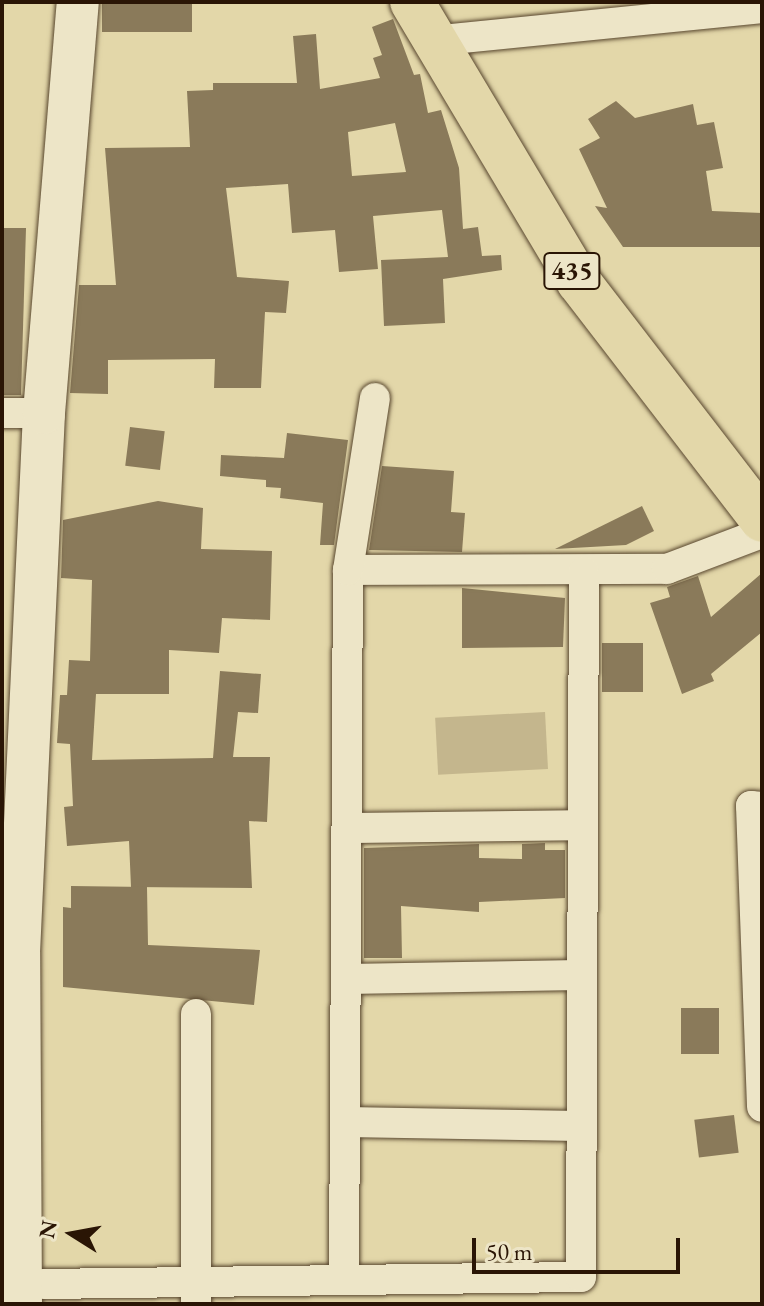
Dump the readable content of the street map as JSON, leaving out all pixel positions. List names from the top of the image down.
{
  "streets": {
    "main road": ["435"]
  },
  "scale_bar": "50 m",
  "north": "left"
}
